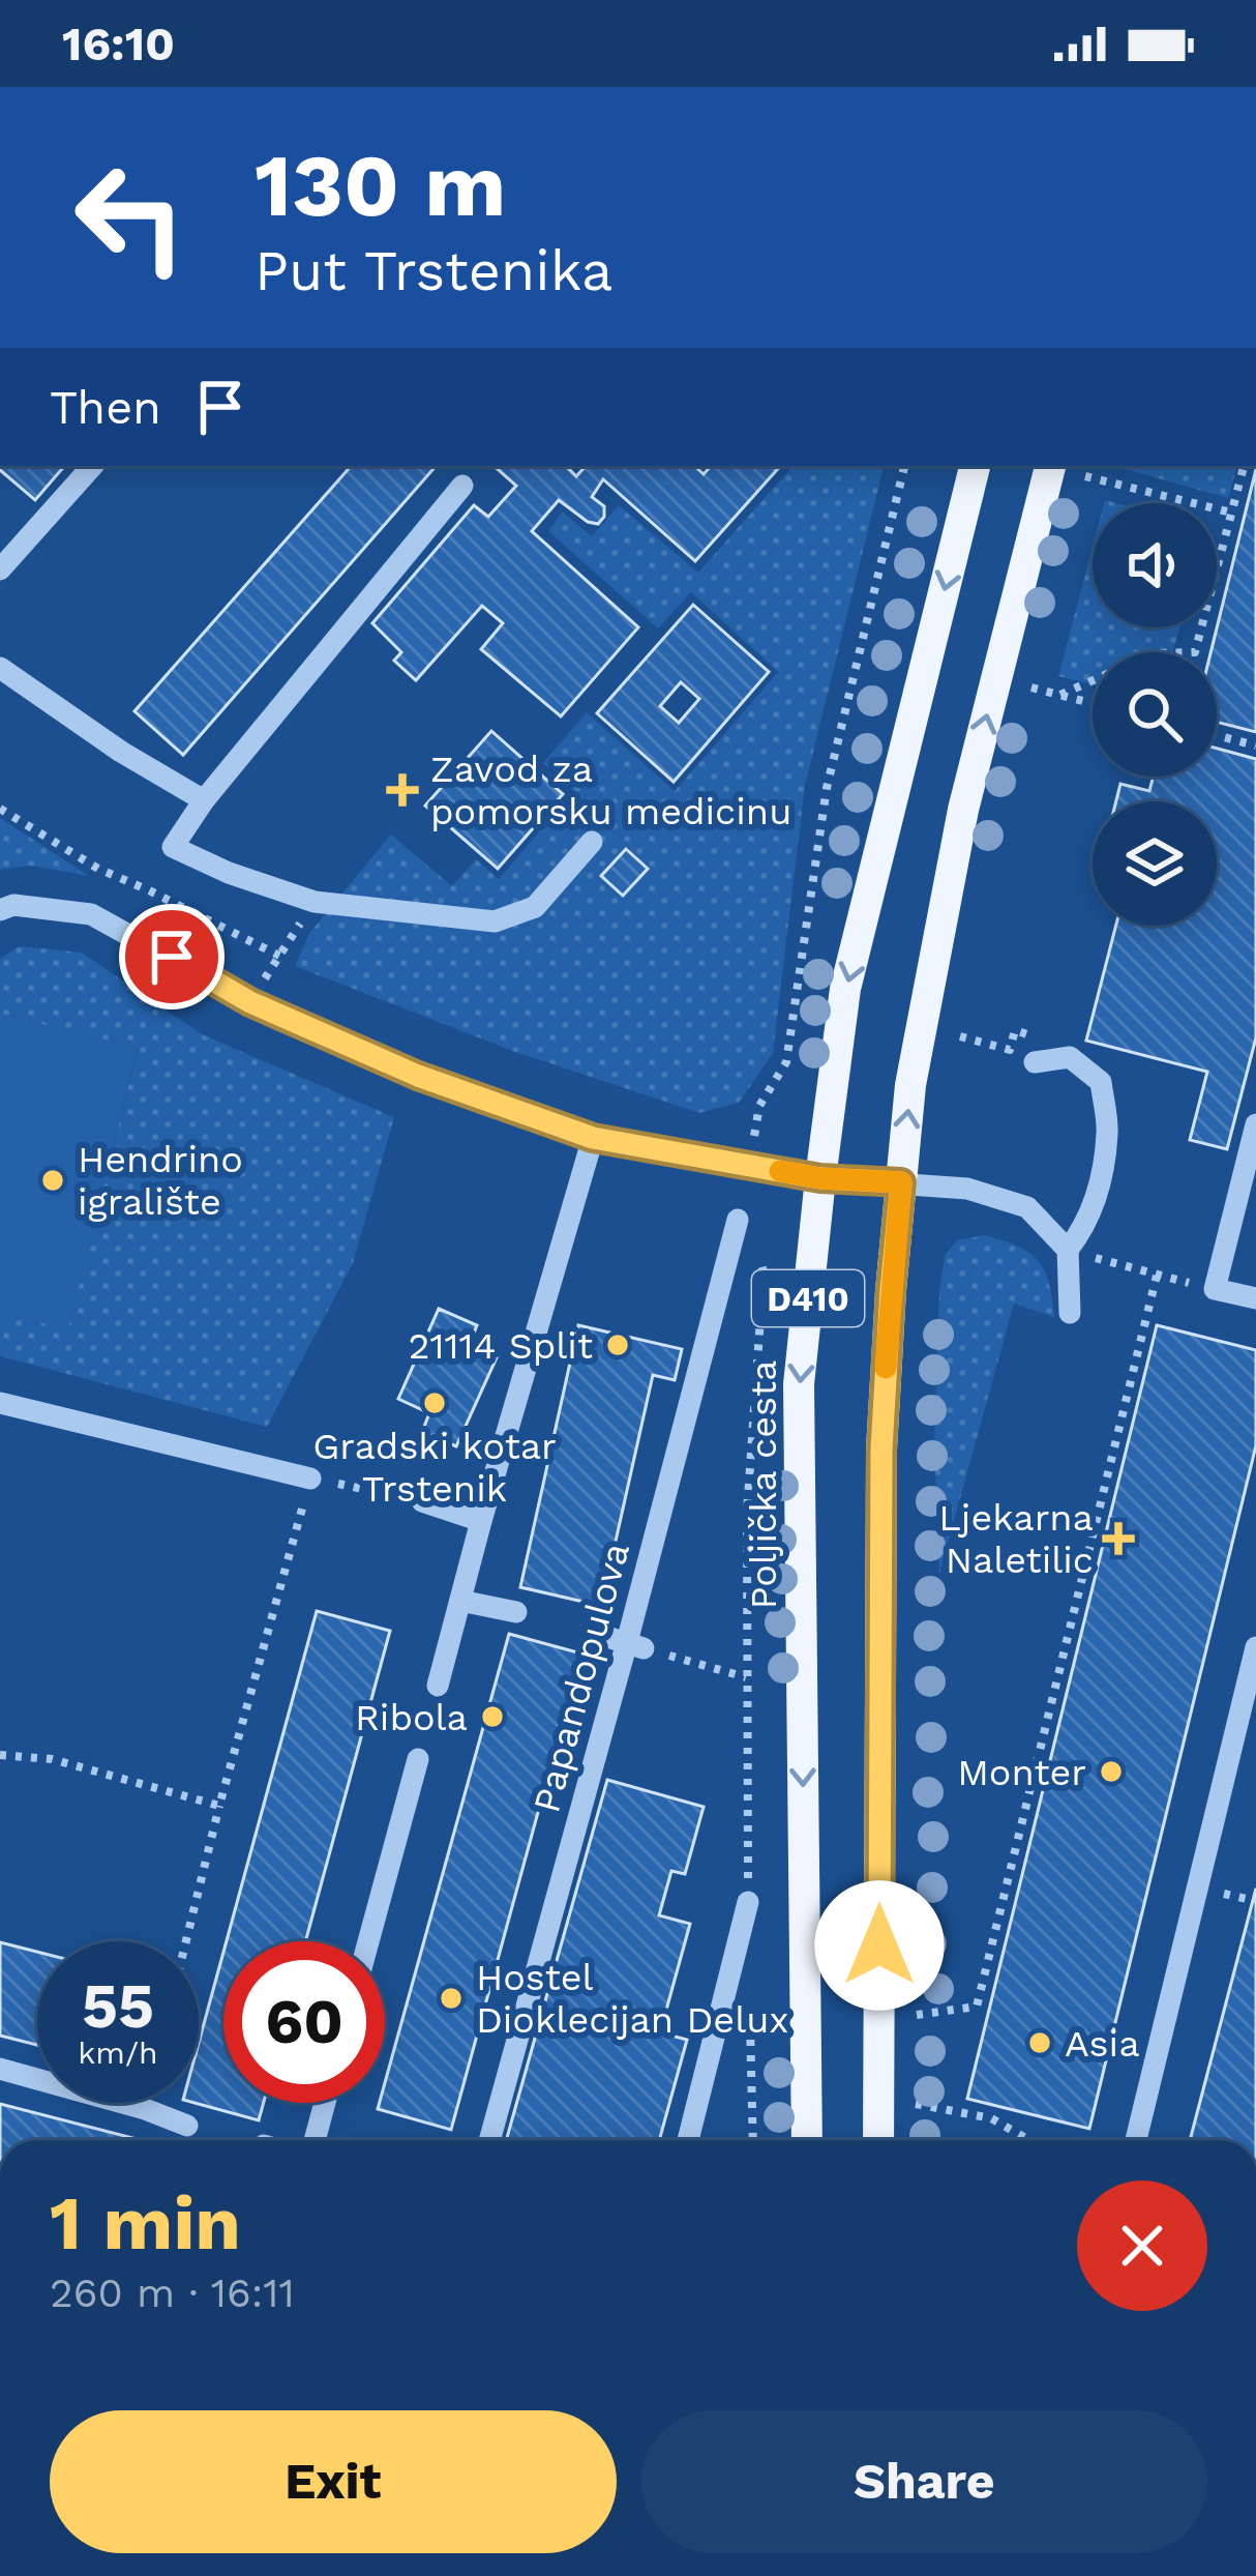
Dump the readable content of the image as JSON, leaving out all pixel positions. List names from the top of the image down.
{
  "streets": {
    "main road": ["D410", "Poljička cesta"],
    "street": ["Papandopulova"]
  },
  "places": {
    "health": ["Zavod za pomorsku medicinu", "Ljekarna Naletilic"],
    "other": [
      "Hendrino igralište",
      "21114 Split",
      "Gradski kotar Trstenik",
      "Ribola",
      "Monter",
      "Hostel Dioklecijan Delux",
      "Asia"
    ]
  },
  "page": {
    "status": "16:10",
    "turn": ["130 m", "Put Trstenika"],
    "then": "Then",
    "speed": "55 km/h",
    "limit": "60",
    "heading": ["1 min", "260 m · 16:11"],
    "buttons": ["Exit", "Share"]
  }
}
